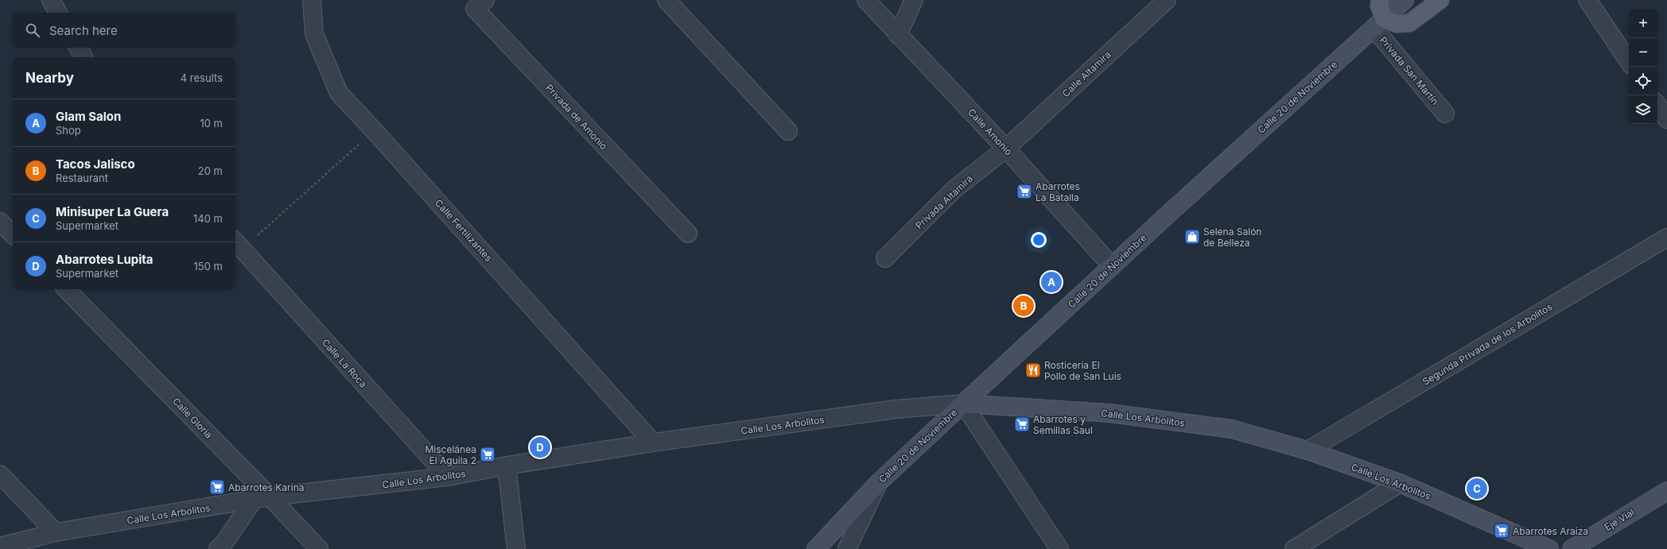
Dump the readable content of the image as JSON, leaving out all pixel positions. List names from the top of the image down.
{
  "streets": {
    "main road": ["Calle 20 de Noviembre", "Calle Los Arbolitos", "Eje Vial"],
    "street": [
      "Privada San Martín",
      "Calle Altamira",
      "Privada de Amonio",
      "Calle Amonio",
      "Privada Altamira",
      "Calle Fertilizantes",
      "Segunda Privada de los Arbolitos",
      "Calle La Roca",
      "Calle Gloria"
    ]
  },
  "crossings": [
    ["Privada San Martín", "Calle 20 de Noviembre"],
    ["Calle Altamira", "Calle Amonio"],
    ["Calle Altamira", "Privada Altamira"],
    ["Calle 20 de Noviembre", "Calle Amonio"],
    ["Calle 20 de Noviembre", "Calle Los Arbolitos"],
    ["Calle Amonio", "Privada Altamira"],
    ["Calle Fertilizantes", "Calle Los Arbolitos"],
    ["Segunda Privada de los Arbolitos", "Calle Los Arbolitos"],
    ["Calle La Roca", "Calle Los Arbolitos"],
    ["Calle Gloria", "Calle Los Arbolitos"]
  ],
  "places": {
    "supermarket": [
      "Abarrotes La Batalla",
      "Abarrotes y Semillas Saul",
      "Miscelánea El Aguila 2",
      "Abarrotes Karina",
      "Abarrotes Araiza"
    ],
    "shop": ["Selena Salón de Belleza"],
    "restaurant": ["Rosticeria El Pollo de San Luis"]
  },
  "page": {
    "map_buttons": ["+", "−"],
    "search": "Search here",
    "heading": ["Nearby", "4 results"],
    "list": [
      {
        "mark": "A",
        "name": "Glam Salon",
        "note": "Shop",
        "value": "10 m"
      },
      {
        "mark": "B",
        "name": "Tacos Jalisco",
        "note": "Restaurant",
        "value": "20 m"
      },
      {
        "mark": "C",
        "name": "Minisuper La Guera",
        "note": "Supermarket",
        "value": "140 m"
      },
      {
        "mark": "D",
        "name": "Abarrotes Lupita",
        "note": "Supermarket",
        "value": "150 m"
      }
    ],
    "pins": [
      "A",
      "B",
      "D",
      "C"
    ]
  }
}
